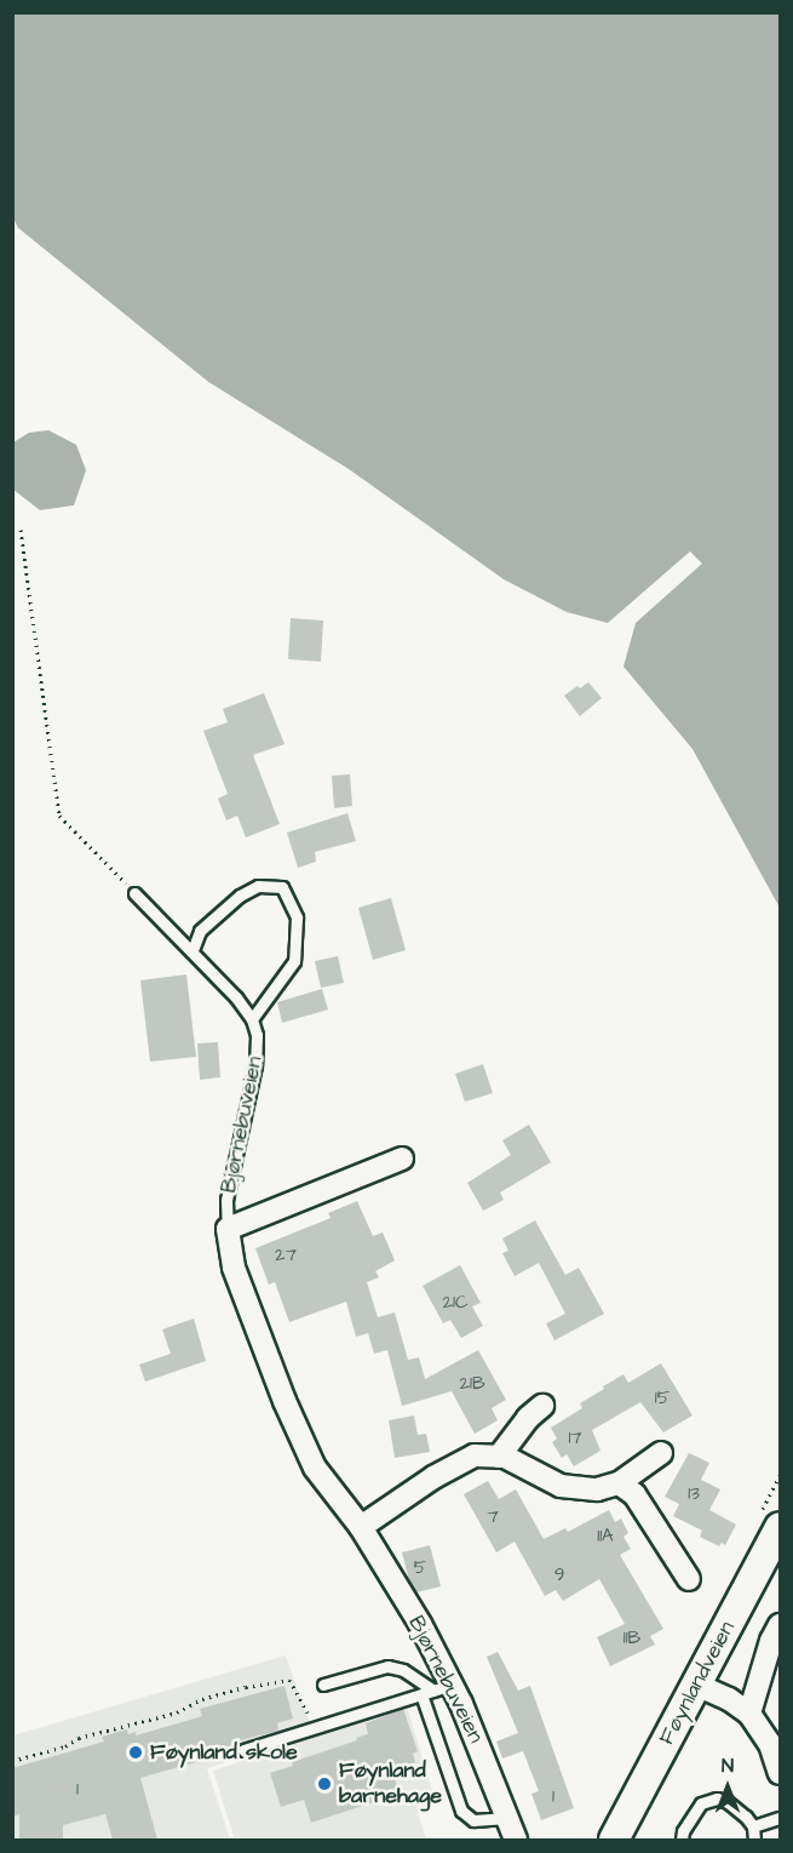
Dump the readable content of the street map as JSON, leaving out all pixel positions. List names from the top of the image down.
{
  "streets": {
    "main road": ["Føynlandveien"],
    "street": ["Bjørnebuveien"]
  },
  "places": ["Føynland skole", "Føynland barnehage"],
  "house_numbers": [
    "27",
    "21C",
    "21B",
    "15",
    "17",
    "13",
    "7",
    "11A",
    "5",
    "9",
    "11B",
    "1",
    "1"
  ],
  "north": "top"
}
